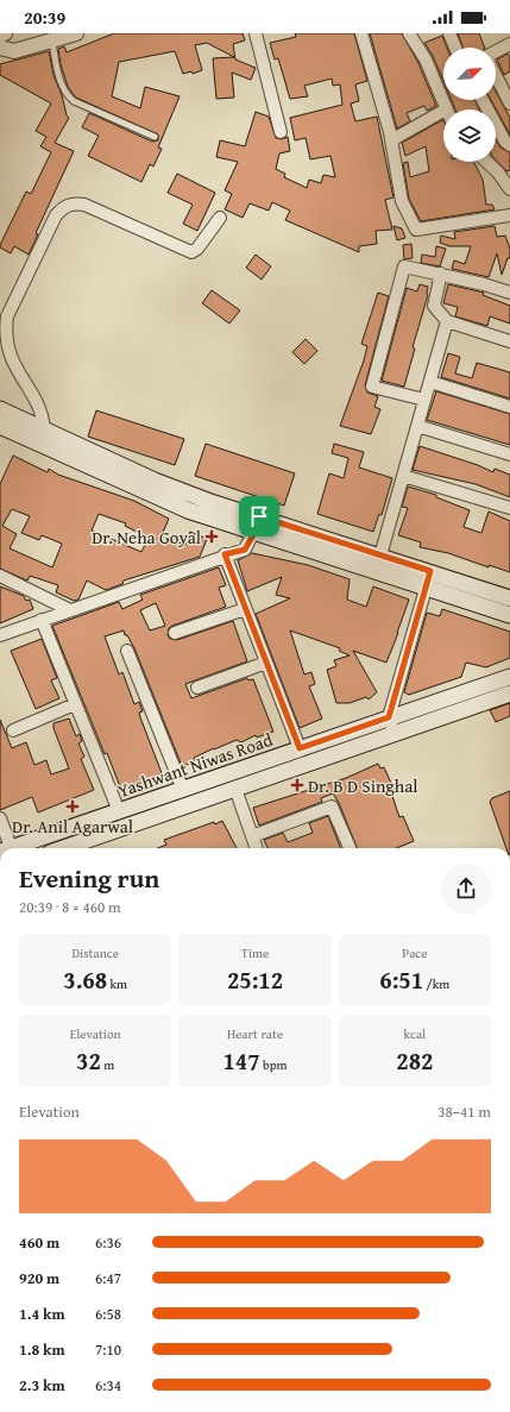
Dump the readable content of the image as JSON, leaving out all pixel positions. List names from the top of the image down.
{
  "streets": {
    "main road": ["Yashwant Niwas Road"]
  },
  "places": {
    "health": ["Dr. Neha Goyal", "Dr. B D Singhal", "Dr. Anil Agarwal"]
  },
  "north": "top right",
  "page": {
    "status": "20:39",
    "heading": ["Evening run", "20:39 · 8 × 460 m"],
    "stats": [
      ["Distance", "3.68 km"],
      ["Time", "25:12"],
      ["Pace", "6:51 /km"],
      ["Elevation", "32 m"],
      ["Heart rate", "147 bpm"],
      ["kcal", "282"]
    ],
    "chart": ["Elevation", "38–41 m"],
    "list": [
      {
        "name": "460 m",
        "note": "6:36"
      },
      {
        "name": "920 m",
        "note": "6:47"
      },
      {
        "name": "1.4 km",
        "note": "6:58"
      },
      {
        "name": "1.8 km",
        "note": "7:10"
      },
      {
        "name": "2.3 km",
        "note": "6:34"
      }
    ]
  }
}
